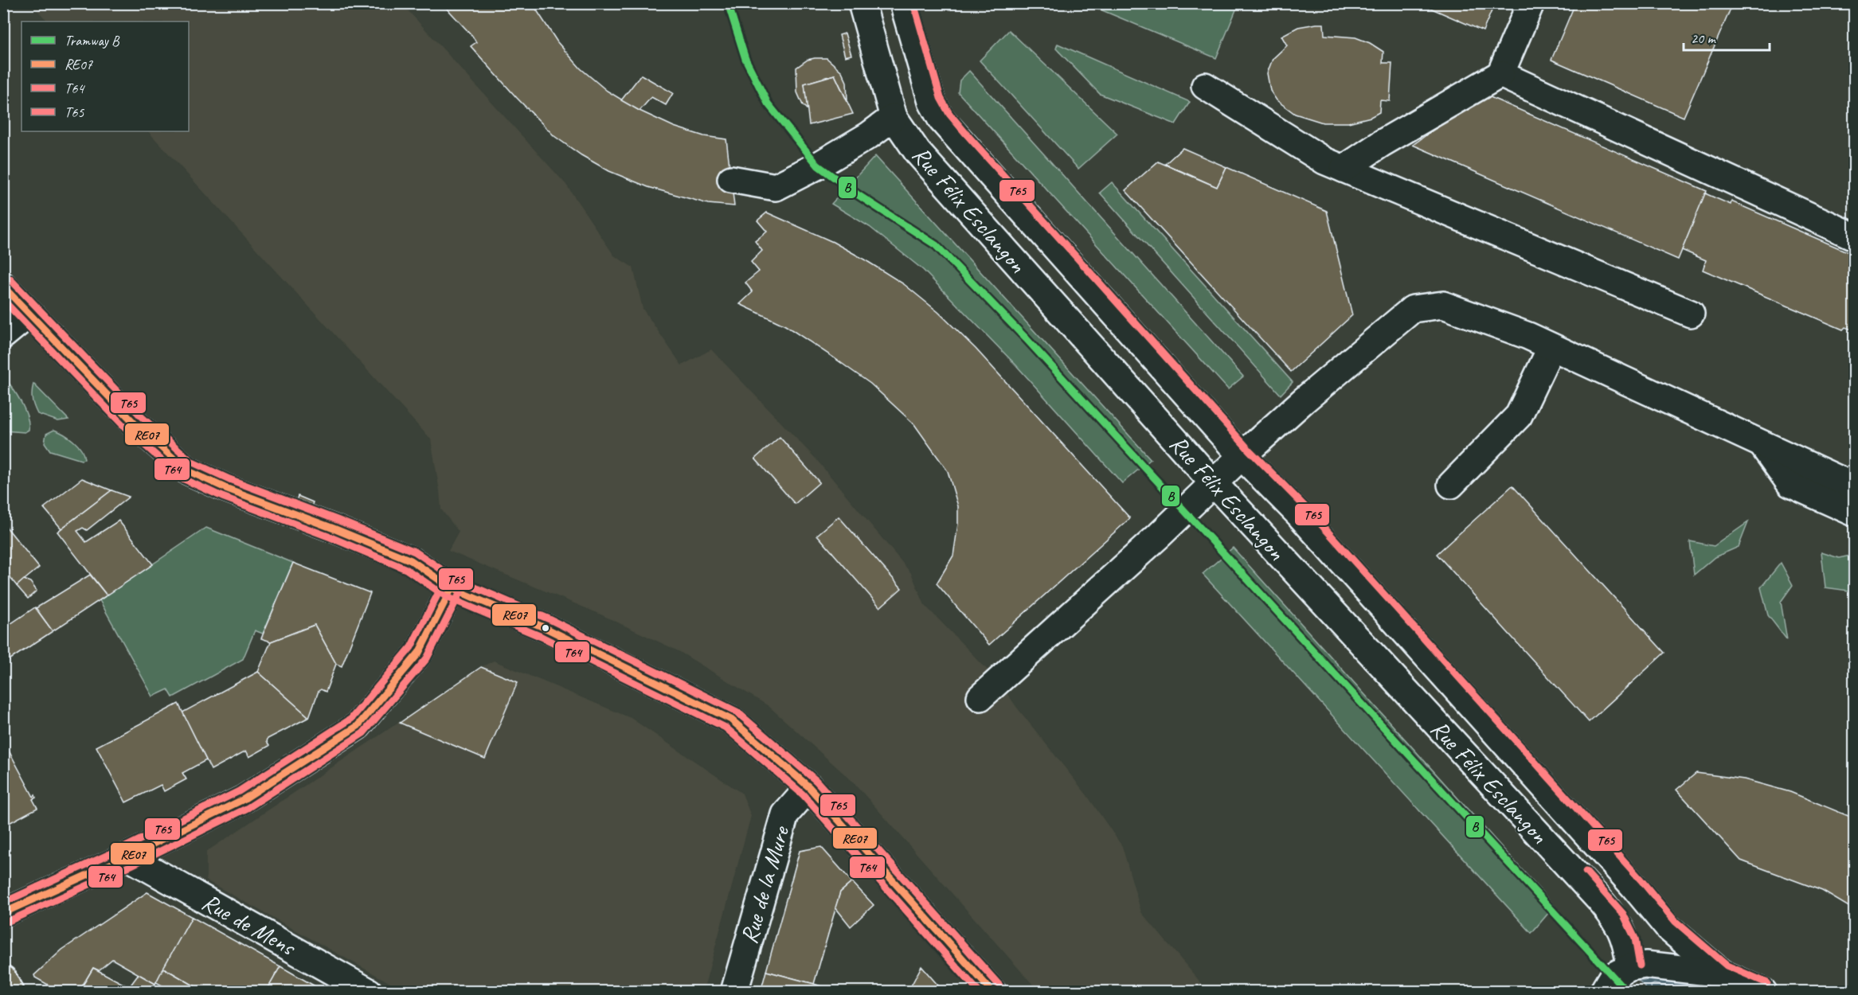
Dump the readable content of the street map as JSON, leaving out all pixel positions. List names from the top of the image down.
{
  "streets": {
    "street": ["Rue Félix Esclangon", "Rue de la Mure", "Rue de Mens"]
  },
  "lines": [
    "tram line B",
    "transit line T65",
    "transit line RE07",
    "transit line T64"
  ],
  "legend": [
    "Tramway B",
    "RE07",
    "T64",
    "T65"
  ],
  "scale_bar": "20 m"
}
